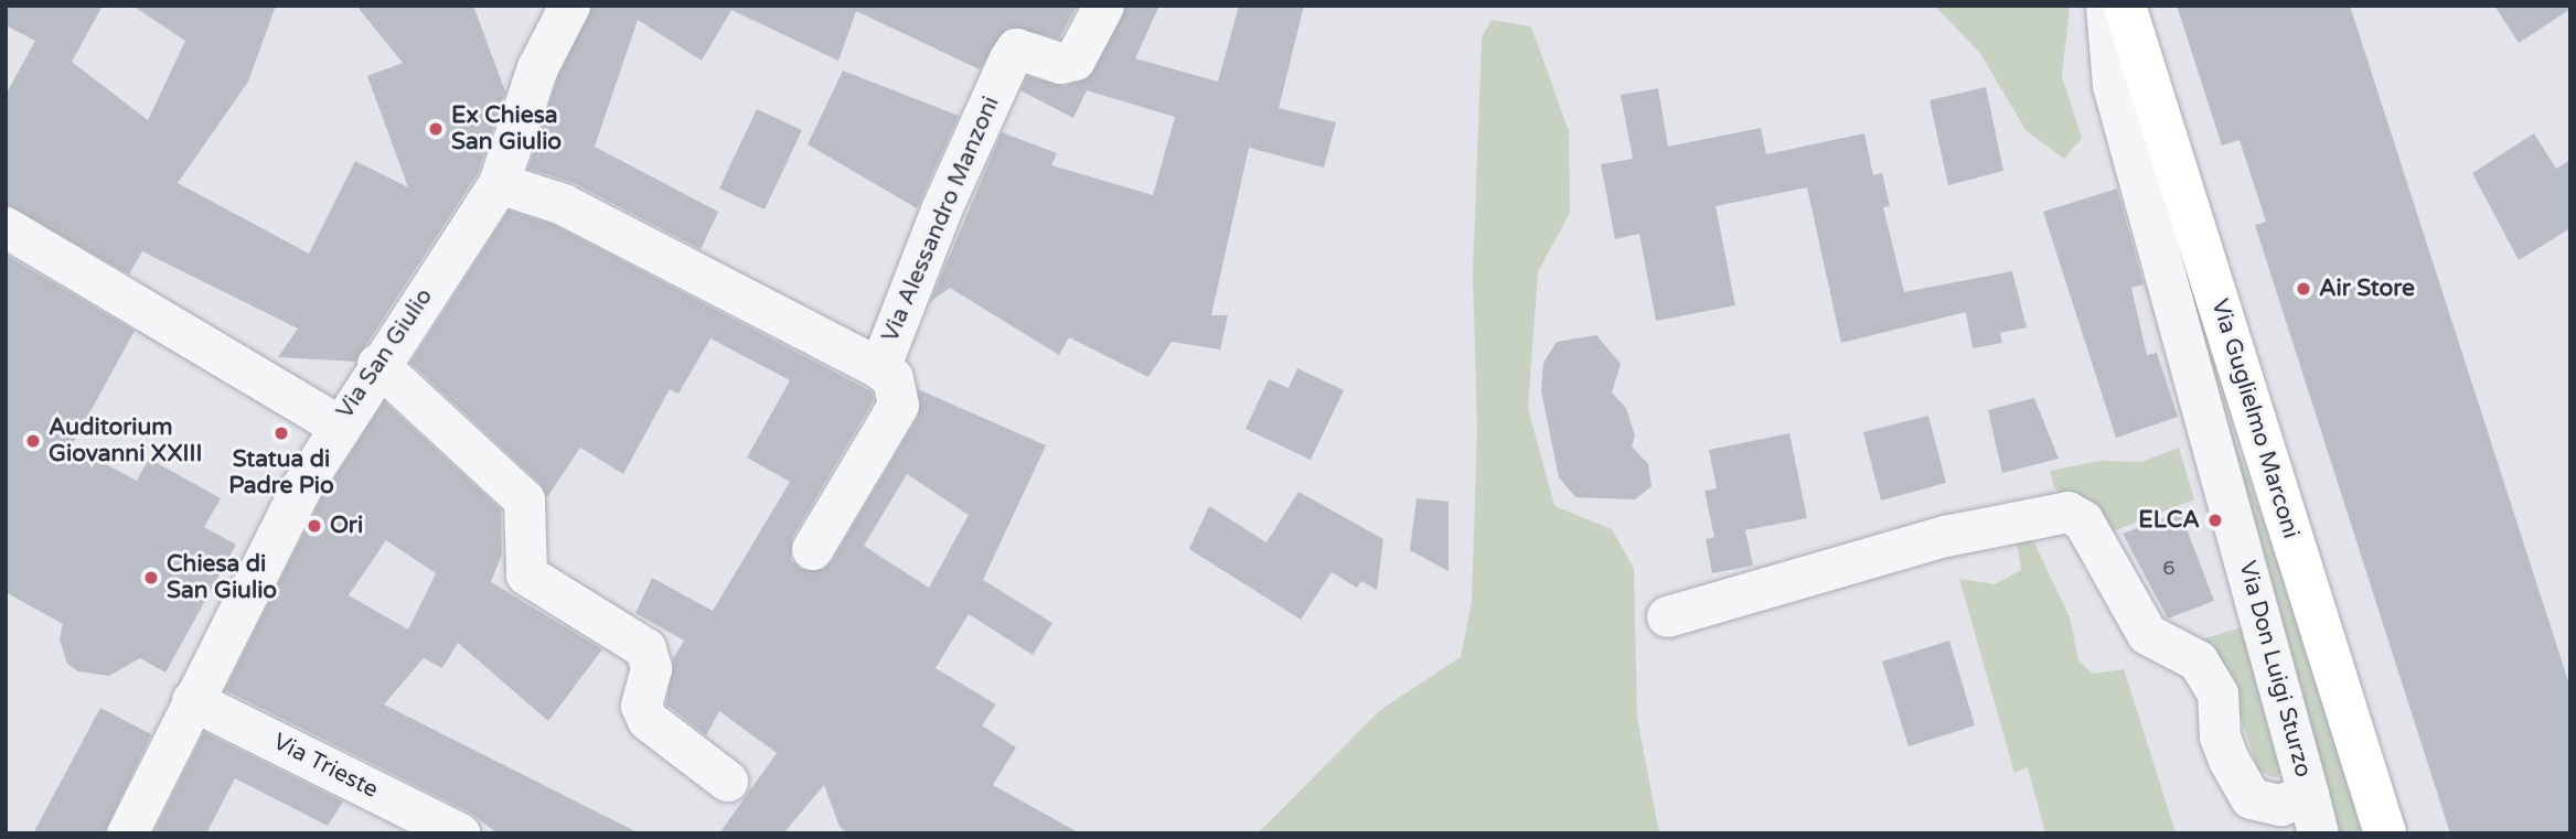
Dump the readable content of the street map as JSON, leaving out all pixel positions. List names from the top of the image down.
{
  "streets": {
    "street": [
      "Via Alessandro Manzoni",
      "Via San Giulio",
      "Via Guglielmo Marconi",
      "Via Don Luigi Sturzo",
      "Via Trieste"
    ]
  },
  "crossings": [
    ["Via Alessandro Manzoni", "Via San Giulio"],
    ["Via San Giulio", "Via Trieste"]
  ],
  "places": [
    "Ex Chiesa San Giulio",
    "Air Store",
    "Statua di Padre Pio",
    "Auditorium Giovanni XXIII",
    "ELCA",
    "Ori",
    "Chiesa di San Giulio"
  ],
  "house_numbers": ["6"]
}
